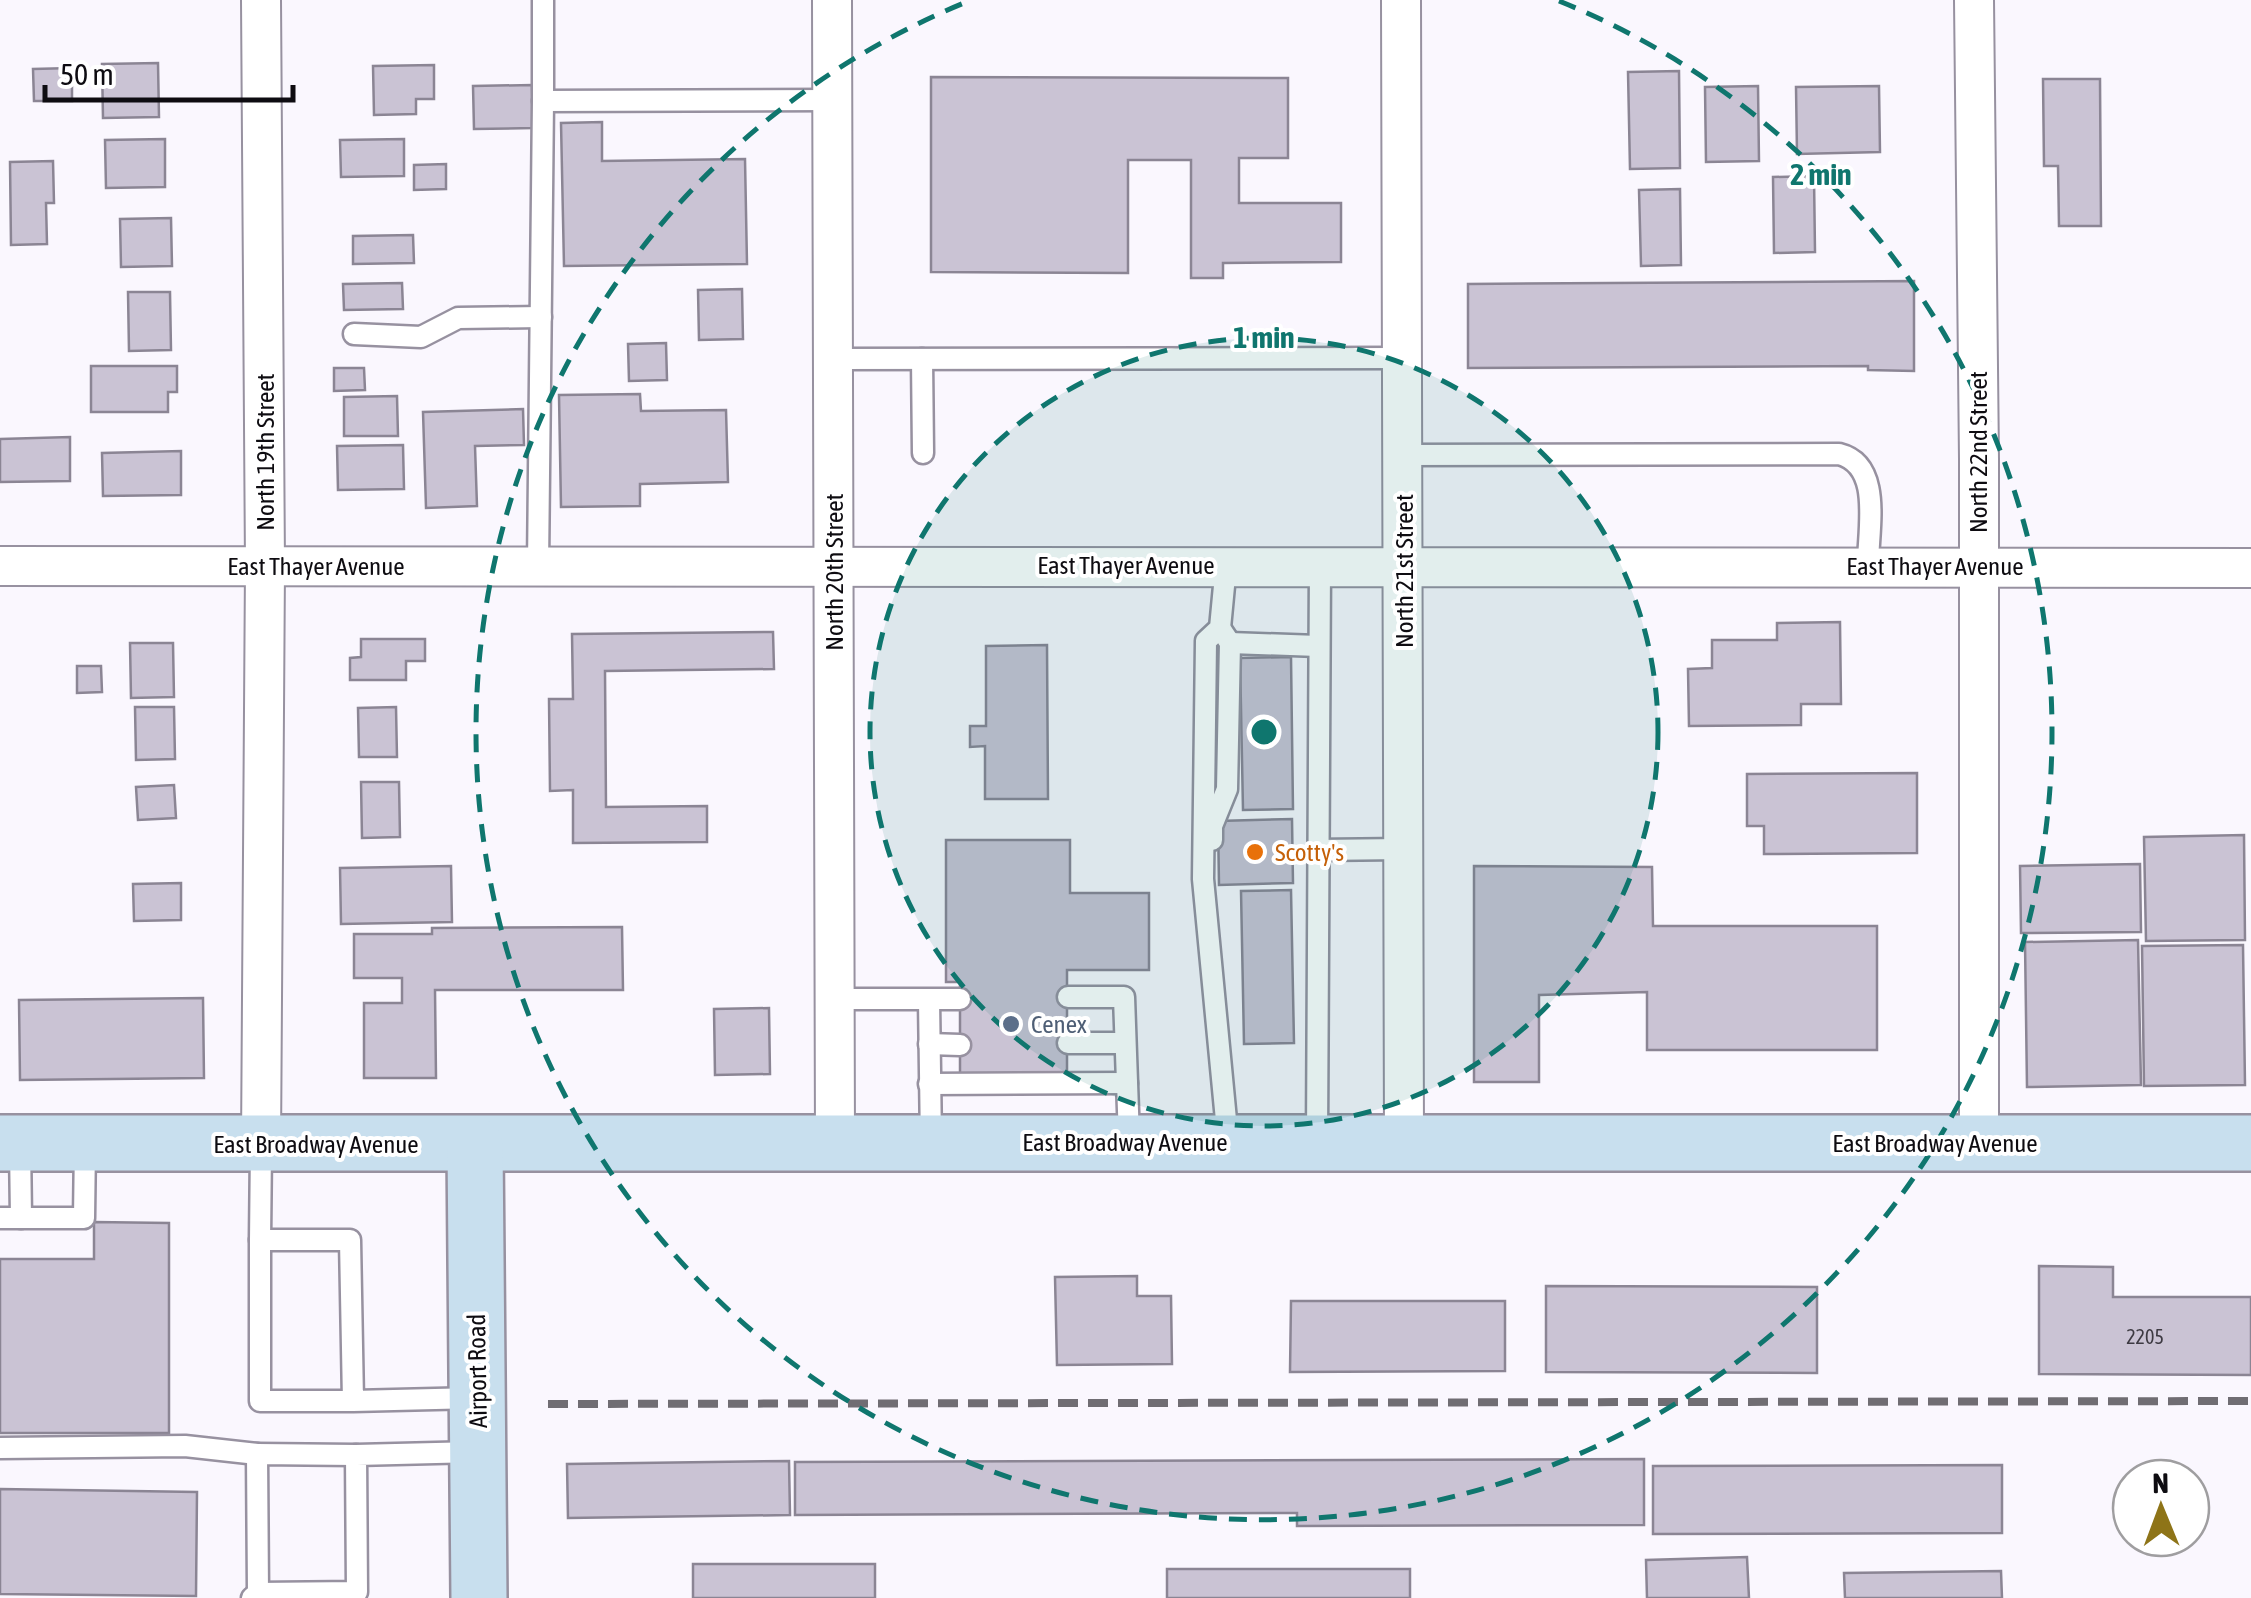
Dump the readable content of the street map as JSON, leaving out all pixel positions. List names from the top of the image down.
{
  "streets": {
    "street": [
      "North 19th Street",
      "North 22nd Street",
      "East Thayer Avenue",
      "North 21st Street",
      "North 20th Street",
      "East Broadway Avenue",
      "Airport Road"
    ]
  },
  "crossings": [
    ["North 19th Street", "East Thayer Avenue"],
    ["North 19th Street", "East Broadway Avenue"],
    ["North 22nd Street", "East Thayer Avenue"],
    ["North 22nd Street", "East Broadway Avenue"],
    ["East Thayer Avenue", "North 21st Street"],
    ["East Thayer Avenue", "North 20th Street"],
    ["North 21st Street", "East Broadway Avenue"],
    ["North 20th Street", "East Broadway Avenue"],
    ["East Broadway Avenue", "Airport Road"]
  ],
  "places": ["Scotty's", "Cenex"],
  "house_numbers": ["2205"],
  "scale_bar": "50 m",
  "north": "top",
  "rings": ["2 min", "1 min"]
}
